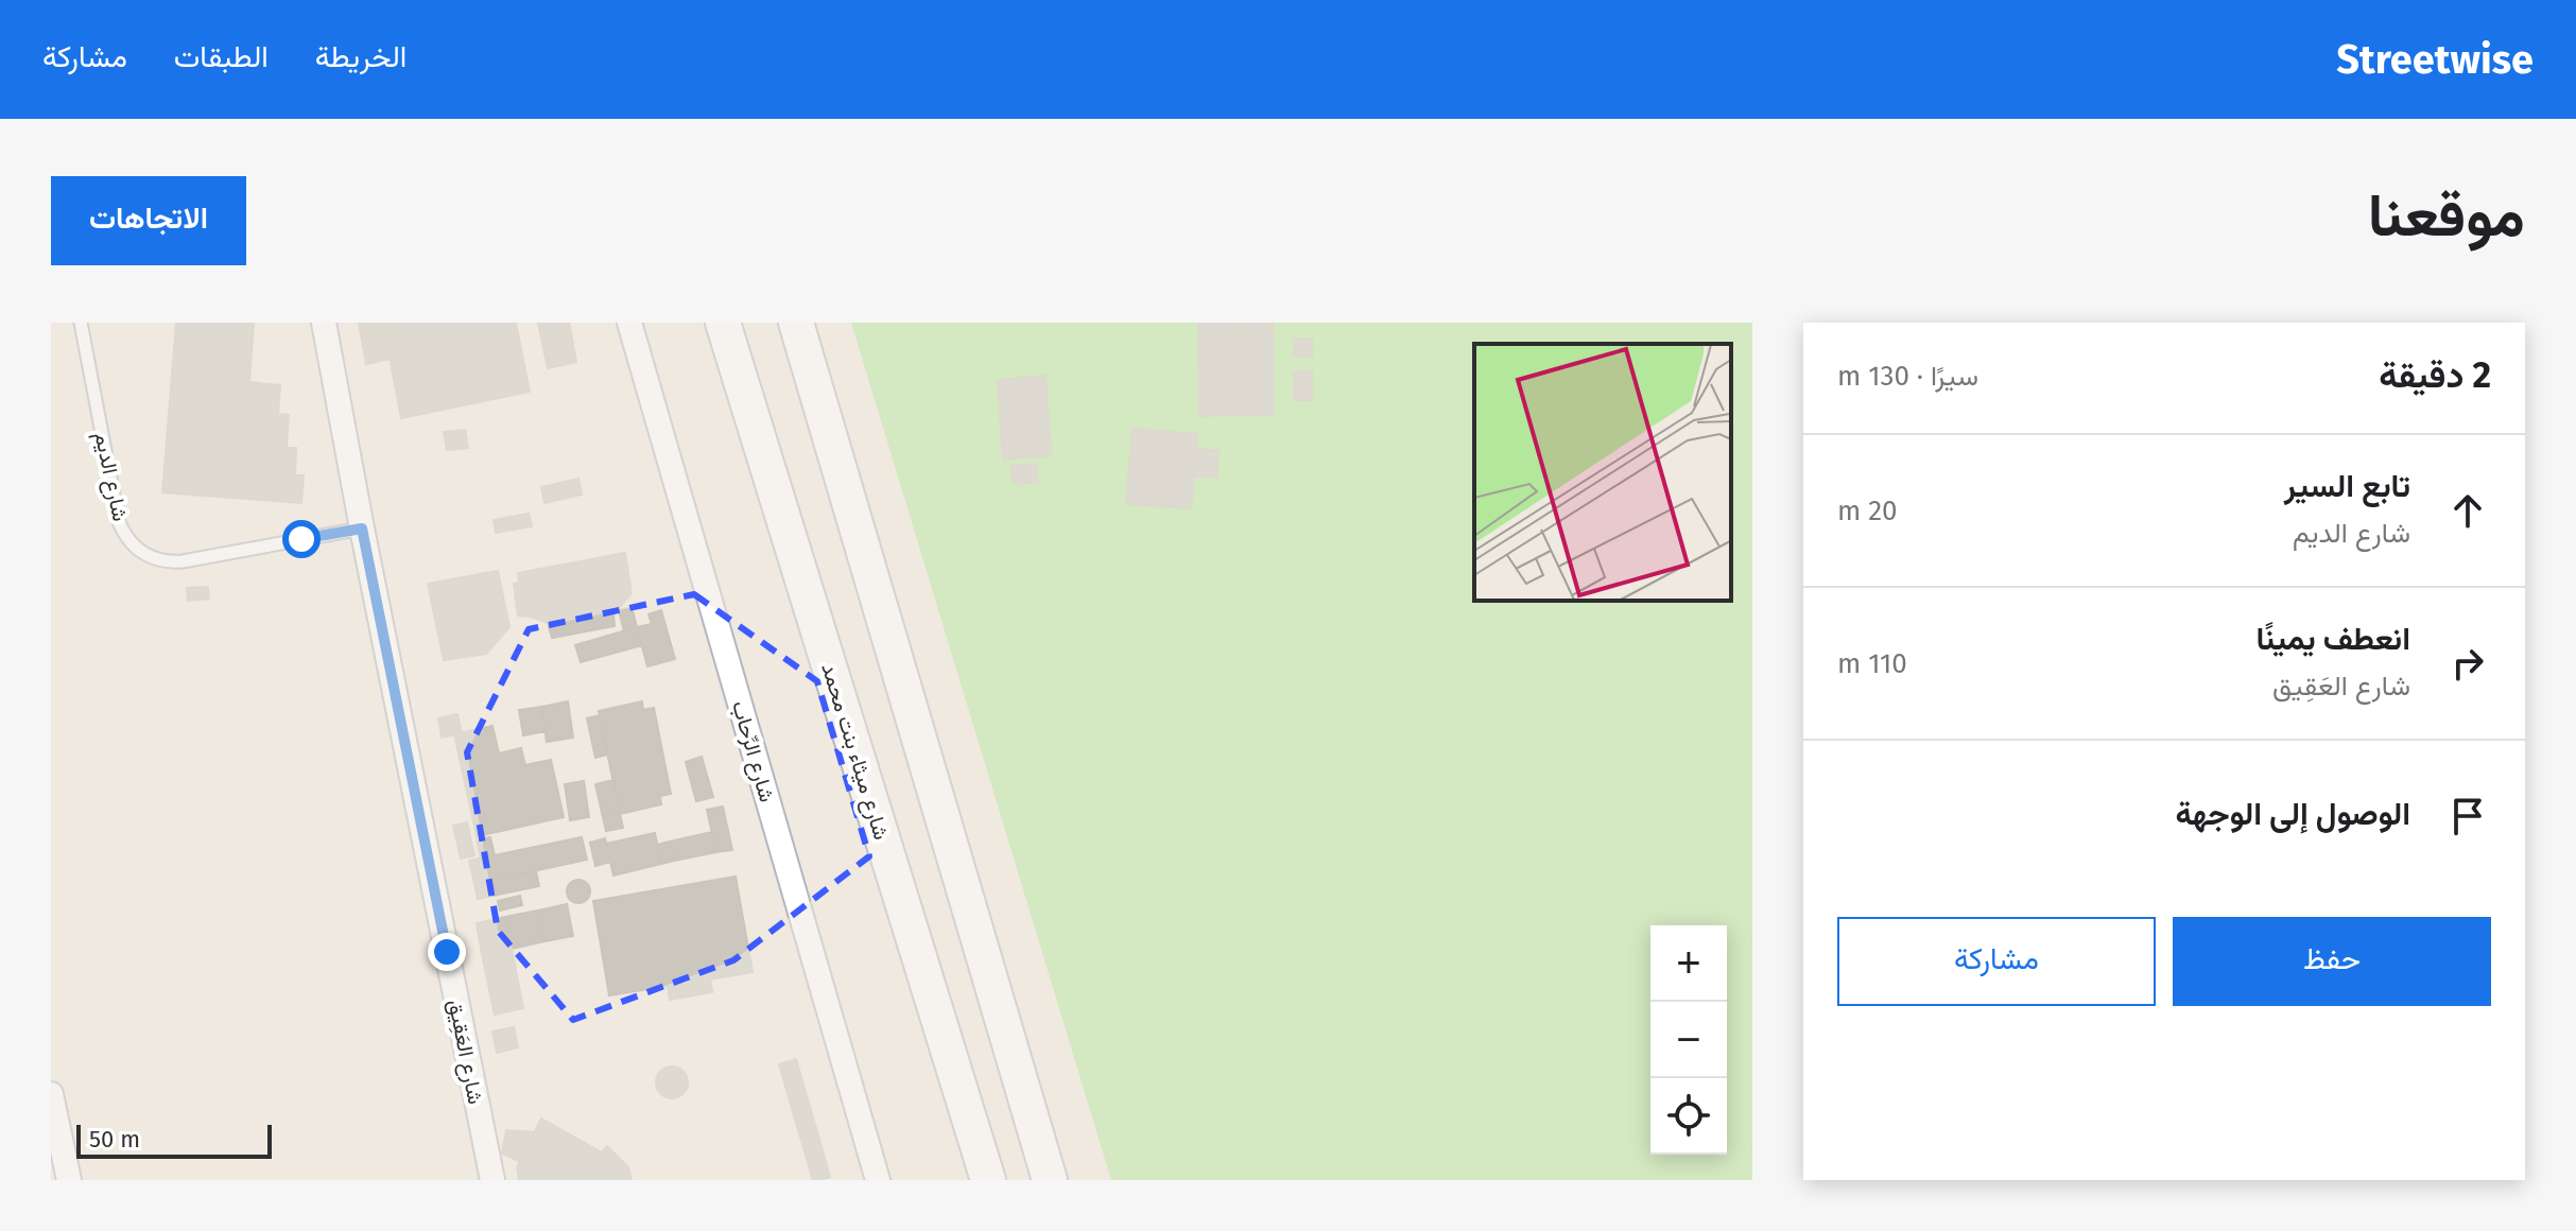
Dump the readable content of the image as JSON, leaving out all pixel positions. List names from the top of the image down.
{
  "streets": {
    "main road": ["شارع ميثاء بنت محمد"],
    "street": ["شارع الرِّحاب", "شارع العَقِيق"],
    "lane": ["شارع الديم"]
  },
  "crossings": [
    ["شارع الديم", "شارع العَقِيق"]
  ],
  "scale_bar": "50 m",
  "page": {
    "header": "Streetwise",
    "nav": ["الخريطة", "الطبقات", "مشاركة"],
    "title": "موقعنا",
    "buttons": [
      "الاتجاهات",
      ["حفظ", "مشاركة"]
    ],
    "heading": ["2 دقيقة", "سيرًا · 130 m"],
    "list": [
      ["تابع السير", "شارع الديم", "20 m"],
      ["انعطف يمينًا", "شارع العَقِيق", "110 m"],
      "الوصول إلى الوجهة"
    ],
    "map_buttons": ["+", "−"],
    "scale": "50 m"
  }
}
